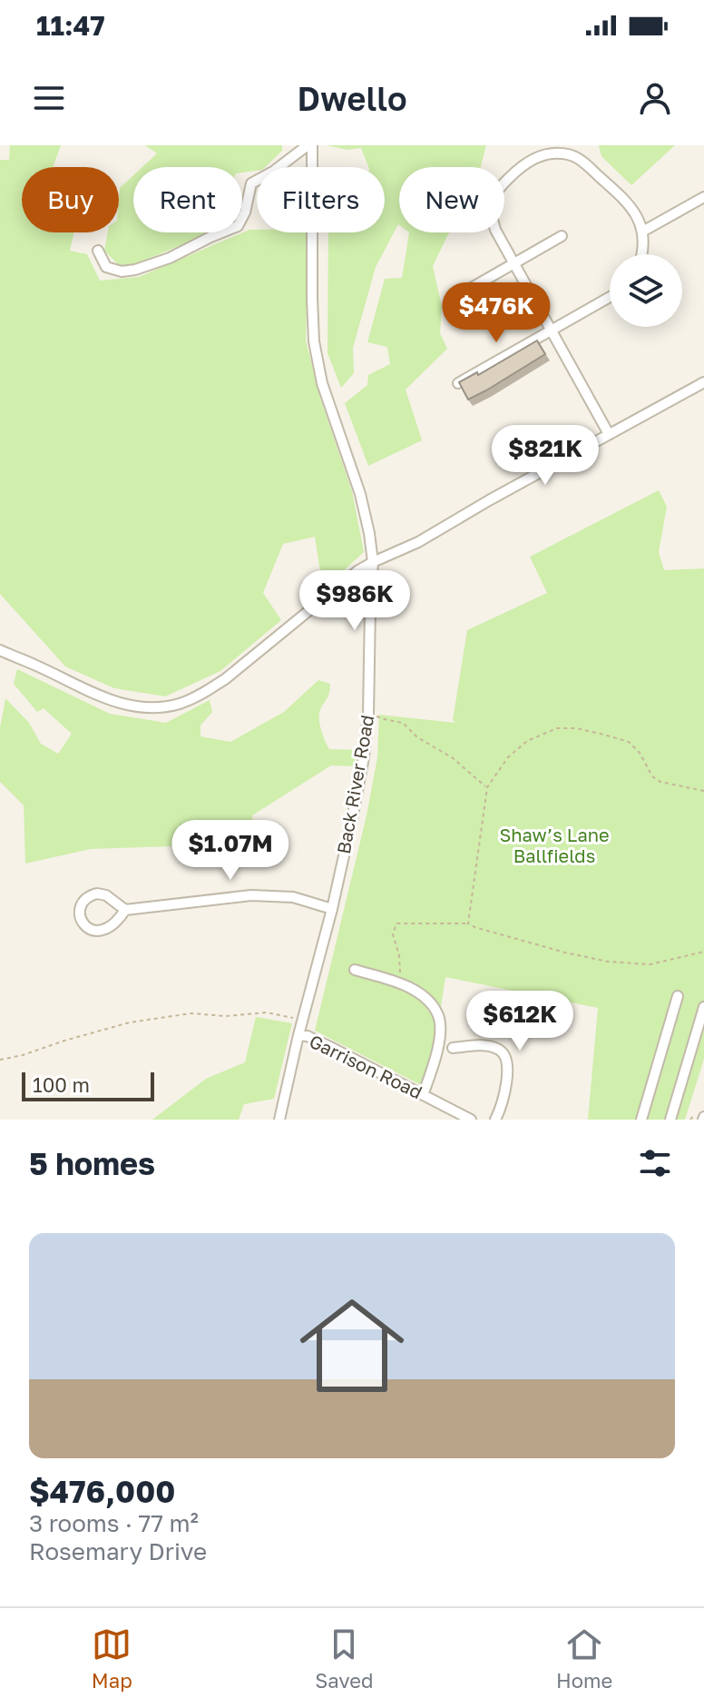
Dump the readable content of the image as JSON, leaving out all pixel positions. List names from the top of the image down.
{
  "streets": {
    "street": ["Back River Road", "Garrison Road"]
  },
  "crossings": [
    ["Back River Road", "Garrison Road"]
  ],
  "parks": ["Shaw’s Lane Ballfields"],
  "scale_bar": "100 m",
  "page": {
    "status": "11:47",
    "header": "Dwello",
    "chip": [
      "Buy",
      "Rent",
      "Filters",
      "New"
    ],
    "price": [
      "$476K",
      "$821K",
      "$986K",
      "$1.07M",
      "$612K"
    ],
    "scale": "100 m",
    "heading": "5 homes",
    "list": [
      {
        "name": "$476,000",
        "note": "3 rooms · 77 m² · Rosemary Drive"
      }
    ],
    "tabs": ["Map", "Saved", "Home"]
  }
}
